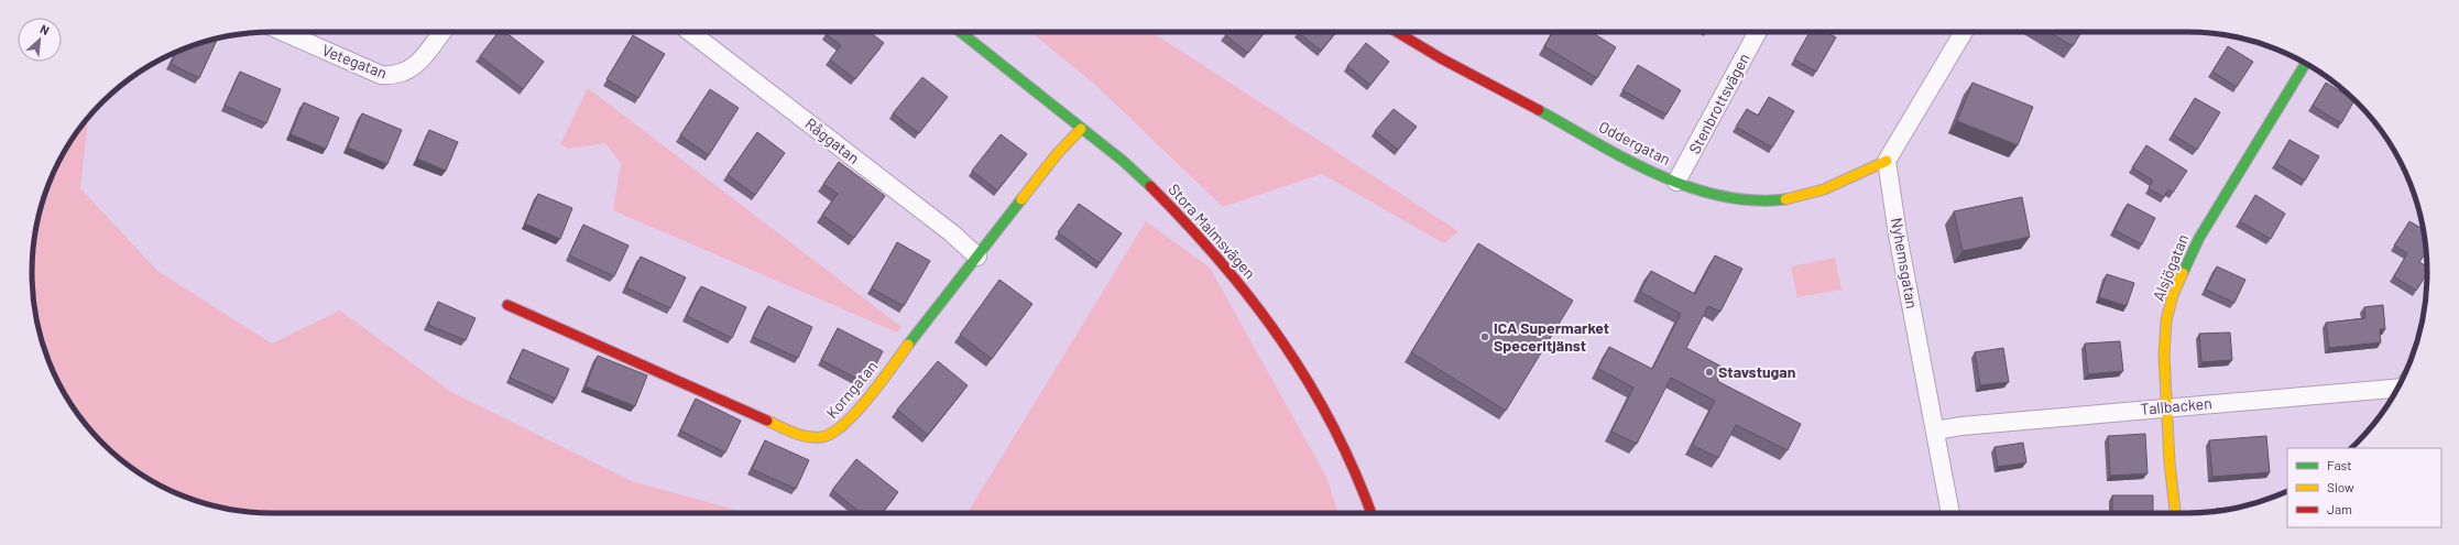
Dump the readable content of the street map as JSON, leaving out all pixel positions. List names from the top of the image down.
{
  "streets": {
    "street": [
      "Vetegatan",
      "Stenbrottsvägen",
      "Råggatan",
      "Oddergatan",
      "Stora Malmsvägen",
      "Nyhemsgatan",
      "Alsjögatan",
      "Korngatan",
      "Tallbacken"
    ]
  },
  "crossings": [
    ["Stenbrottsvägen", "Oddergatan"],
    ["Råggatan", "Korngatan"],
    ["Oddergatan", "Nyhemsgatan"],
    ["Stora Malmsvägen", "Korngatan"],
    ["Nyhemsgatan", "Tallbacken"],
    ["Alsjögatan", "Tallbacken"]
  ],
  "places": ["ICA Supermarket Speceritjänst", "Stavstugan"],
  "legend": ["Fast", "Slow", "Jam"],
  "north": "top right"
}
